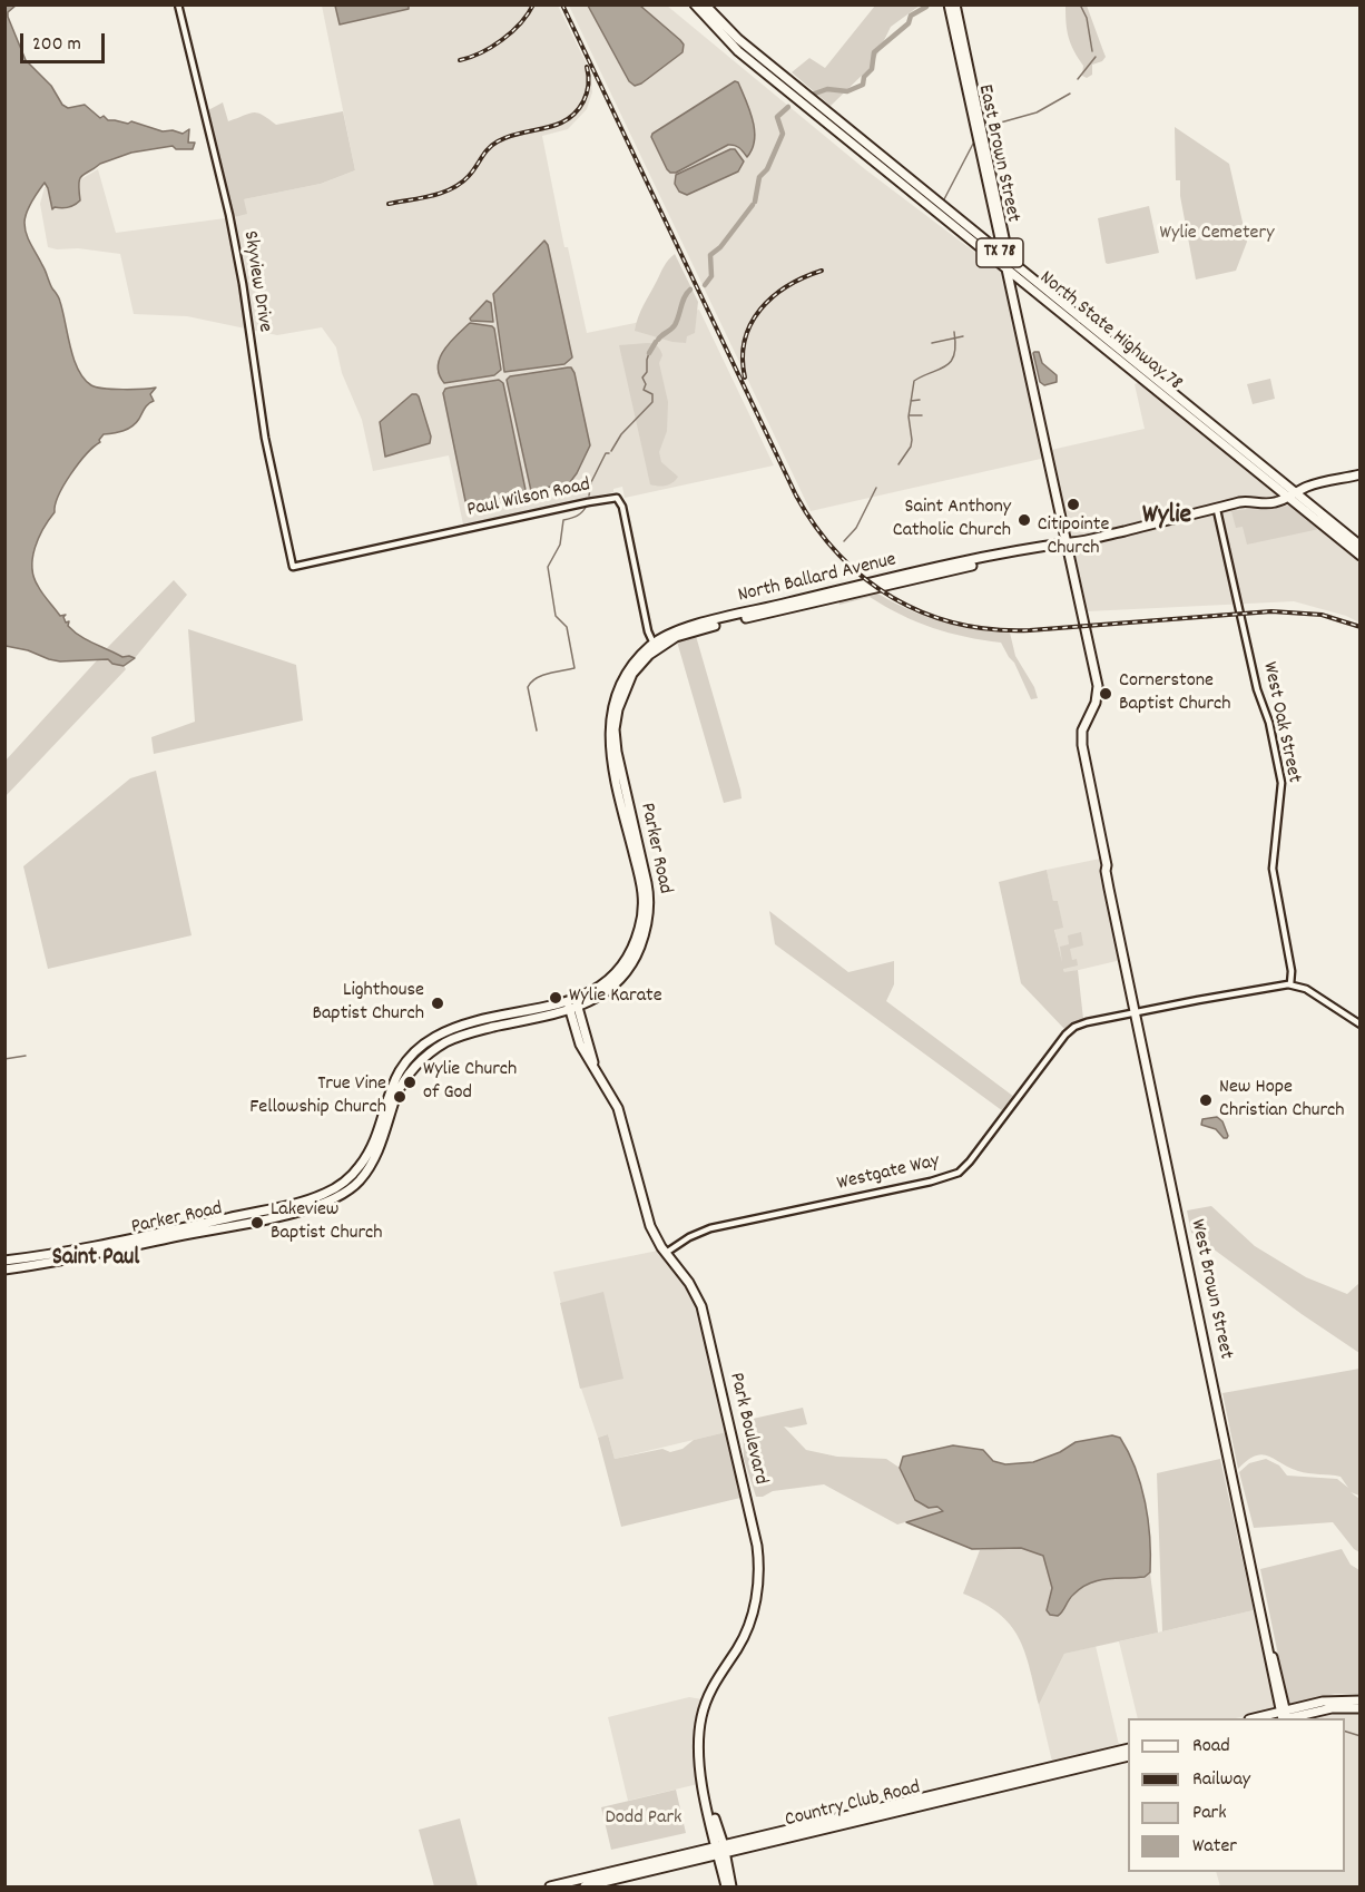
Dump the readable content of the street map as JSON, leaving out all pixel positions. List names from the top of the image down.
{
  "streets": {
    "main road": [
      "East Brown Street",
      "TX 78",
      "North State Highway 78",
      "North Ballard Avenue",
      "Parker Road",
      "West Brown Street",
      "Park Boulevard",
      "Country Club Road"
    ],
    "street": [
      "Skyview Drive",
      "Paul Wilson Road",
      "West Oak Street",
      "Westgate Way"
    ]
  },
  "crossings": [
    ["East Brown Street", "North State Highway 78"],
    ["East Brown Street", "North Ballard Avenue"],
    ["East Brown Street", "West Brown Street"],
    ["TX 78", "North State Highway 78"],
    ["Skyview Drive", "Paul Wilson Road"],
    ["Paul Wilson Road", "North Ballard Avenue"],
    ["Paul Wilson Road", "Parker Road"],
    ["North Ballard Avenue", "West Oak Street"],
    ["North Ballard Avenue", "Parker Road"],
    ["North Ballard Avenue", "West Brown Street"],
    ["West Oak Street", "Westgate Way"],
    ["Parker Road", "Park Boulevard"],
    ["Westgate Way", "West Brown Street"],
    ["Westgate Way", "Park Boulevard"],
    ["Park Boulevard", "Country Club Road"]
  ],
  "districts": ["Wylie", "Saint Paul"],
  "parks": ["Wylie Cemetery", "Dodd Park"],
  "places": [
    "Citipointe Church",
    "Saint Anthony Catholic Church",
    "Cornerstone Baptist Church",
    "Wylie Karate",
    "Lighthouse Baptist Church",
    "Wylie Church of God",
    "True Vine Fellowship Church",
    "New Hope Christian Church",
    "Lakeview Baptist Church"
  ],
  "legend": [
    "Road",
    "Railway",
    "Park",
    "Water"
  ],
  "scale_bar": "200 m"
}
